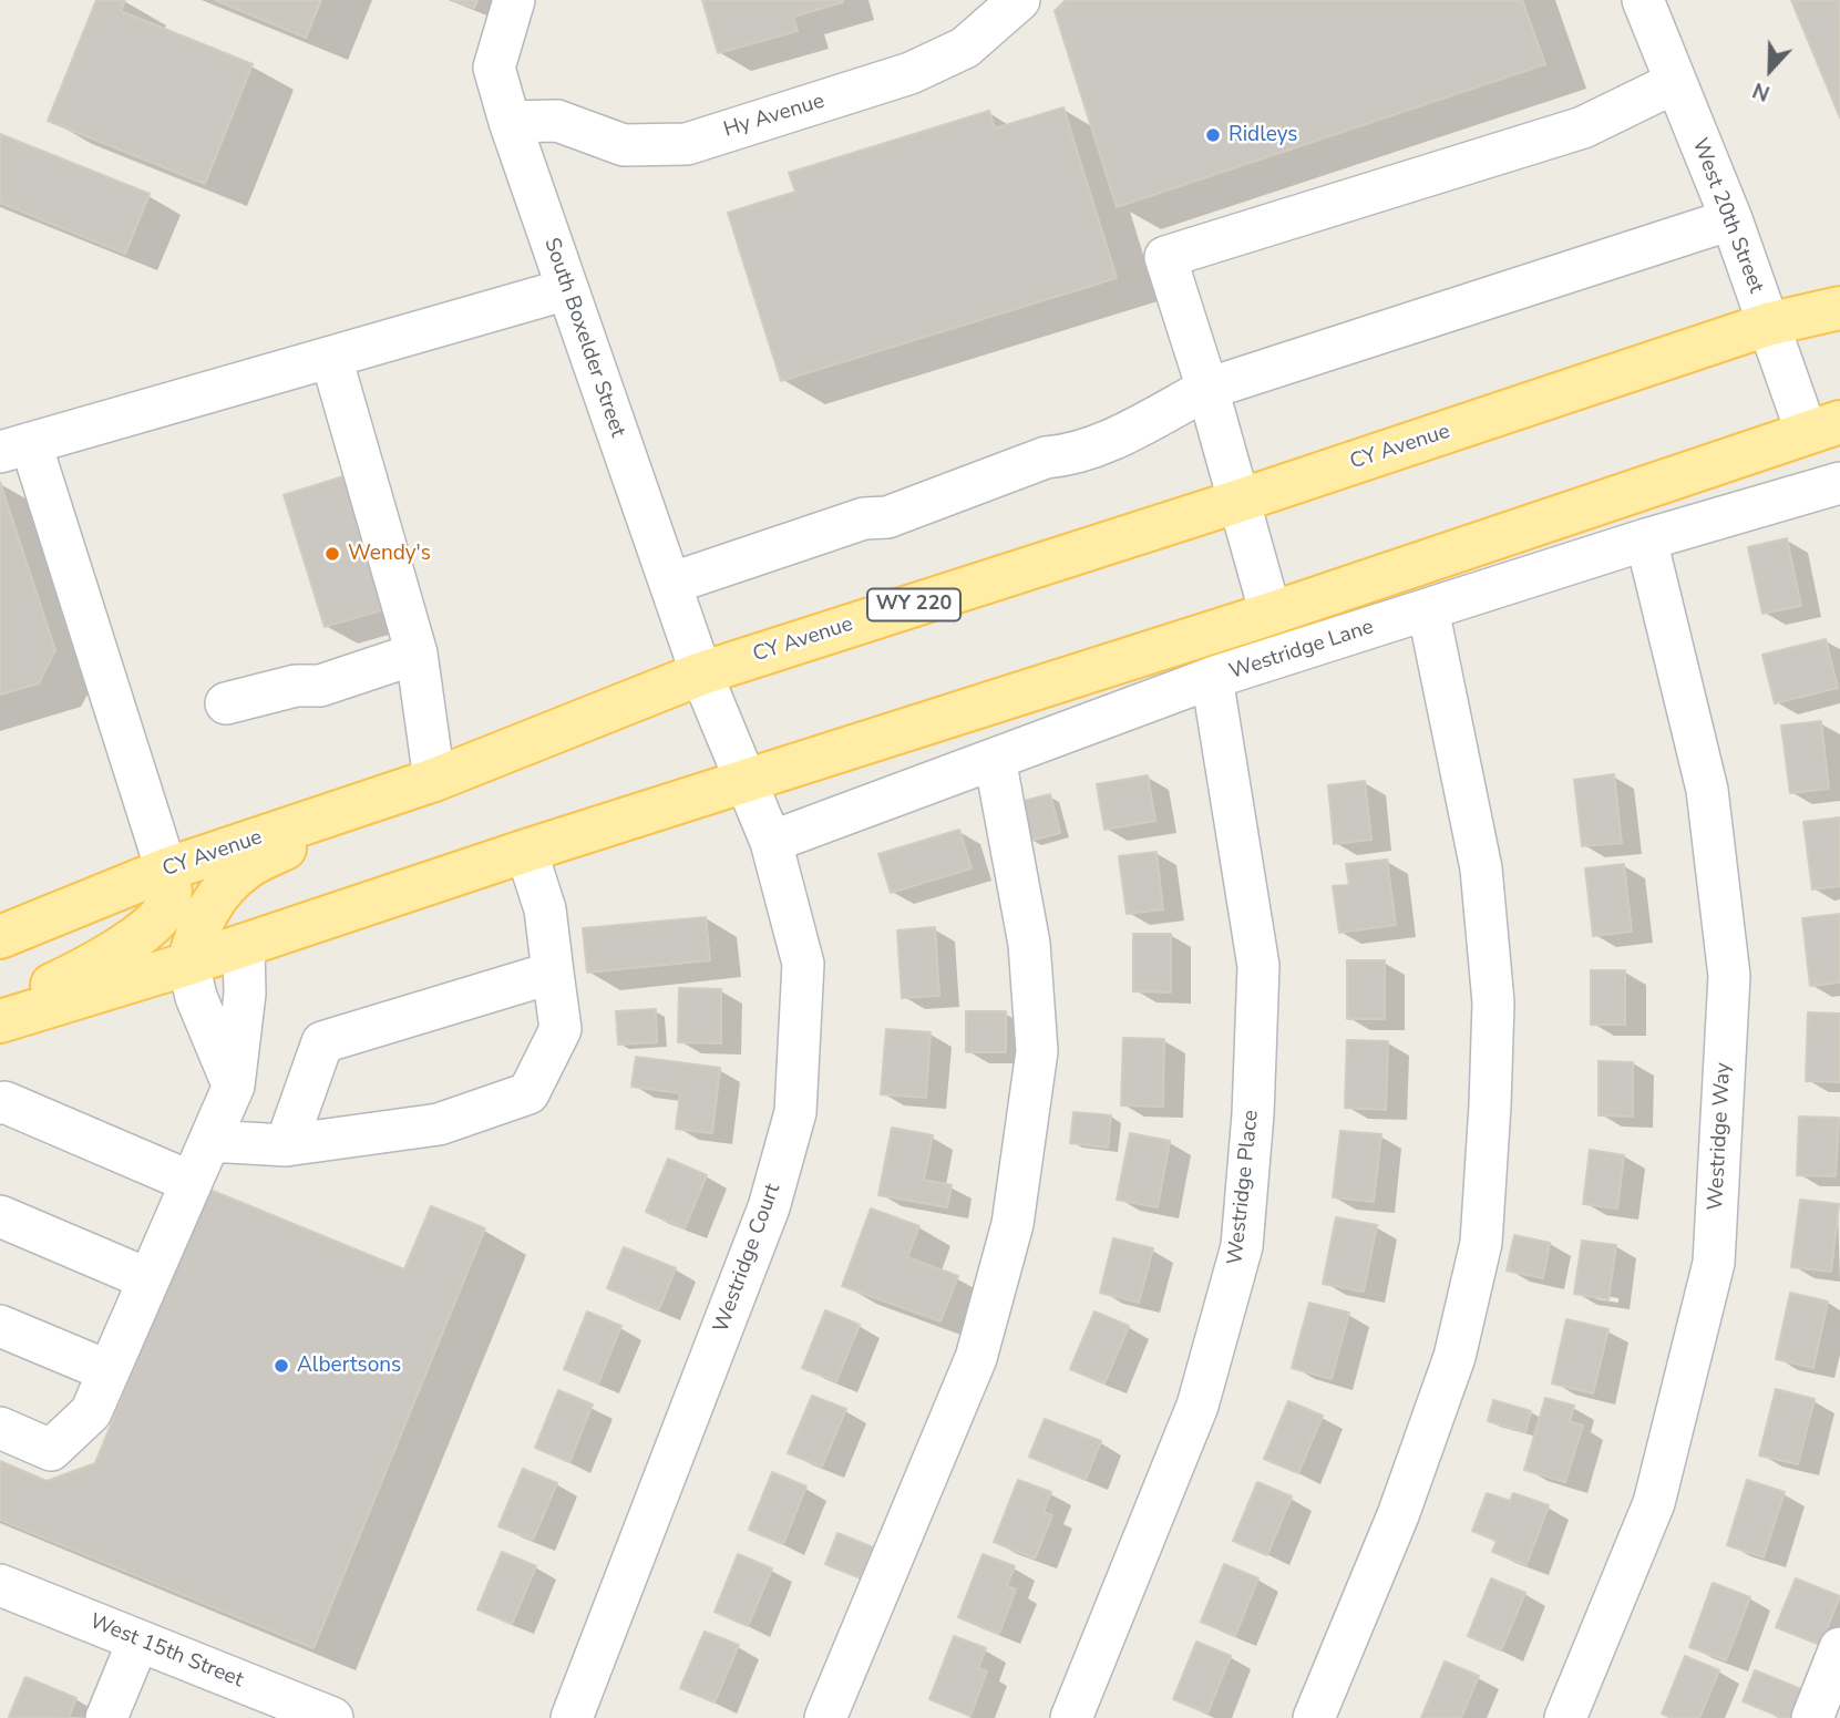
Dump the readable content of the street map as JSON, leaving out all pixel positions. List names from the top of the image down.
{
  "streets": {
    "main road": ["CY Avenue", "WY 220"],
    "street": [
      "Hy Avenue",
      "West 20th Street",
      "South Boxelder Street",
      "Westridge Lane",
      "Westridge Way",
      "Westridge Place",
      "Westridge Court",
      "West 15th Street"
    ]
  },
  "crossings": [
    ["Hy Avenue", "South Boxelder Street"],
    ["West 20th Street", "CY Avenue"],
    ["South Boxelder Street", "CY Avenue"],
    ["South Boxelder Street", "Westridge Court"],
    ["Westridge Lane", "Westridge Way"],
    ["Westridge Lane", "Westridge Place"],
    ["Westridge Lane", "Westridge Court"]
  ],
  "places": ["Ridleys", "Wendy's", "Albertsons"],
  "north": "bottom"
}
